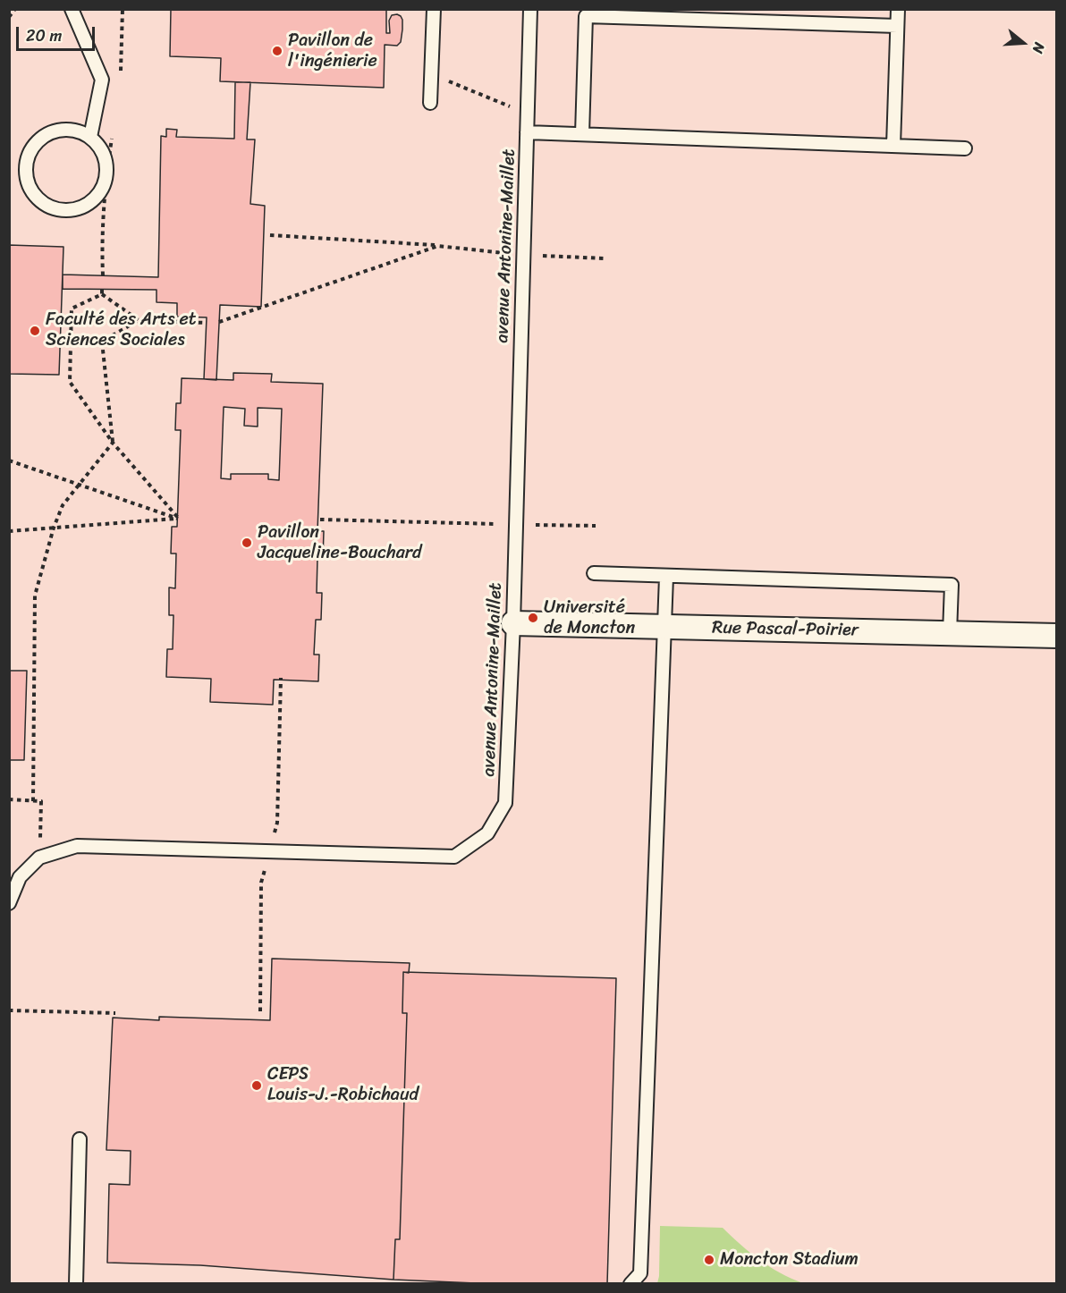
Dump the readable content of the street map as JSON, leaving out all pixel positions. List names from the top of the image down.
{
  "streets": {
    "street": ["Rue Pascal-Poirier"],
    "lane": ["avenue Antonine-Maillet"]
  },
  "crossings": [
    ["avenue Antonine-Maillet", "Rue Pascal-Poirier"]
  ],
  "places": [
    "Pavillon de l'ingénierie",
    "Faculté des Arts et Sciences Sociales",
    "Pavillon Jacqueline-Bouchard",
    "Université de Moncton",
    "CEPS Louis-J.-Robichaud",
    "Moncton Stadium"
  ],
  "scale_bar": "20 m",
  "north": "right"
}
